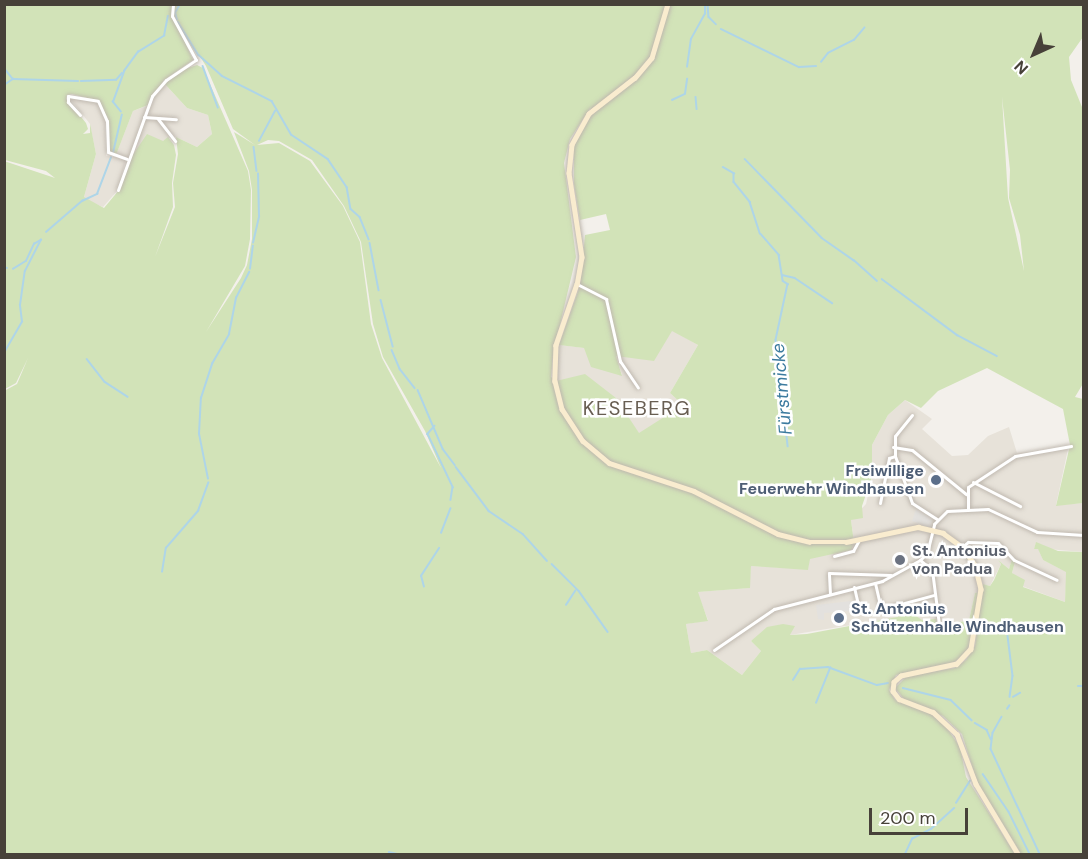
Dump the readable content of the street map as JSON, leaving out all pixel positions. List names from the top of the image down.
{
  "districts": ["KESEBERG"],
  "water": ["Fürstmicke"],
  "places": ["Freiwillige Feuerwehr Windhausen", "St. Antonius von Padua", "St. Antonius Schützenhalle Windhausen"],
  "scale_bar": "200 m",
  "north": "bottom left"
}
